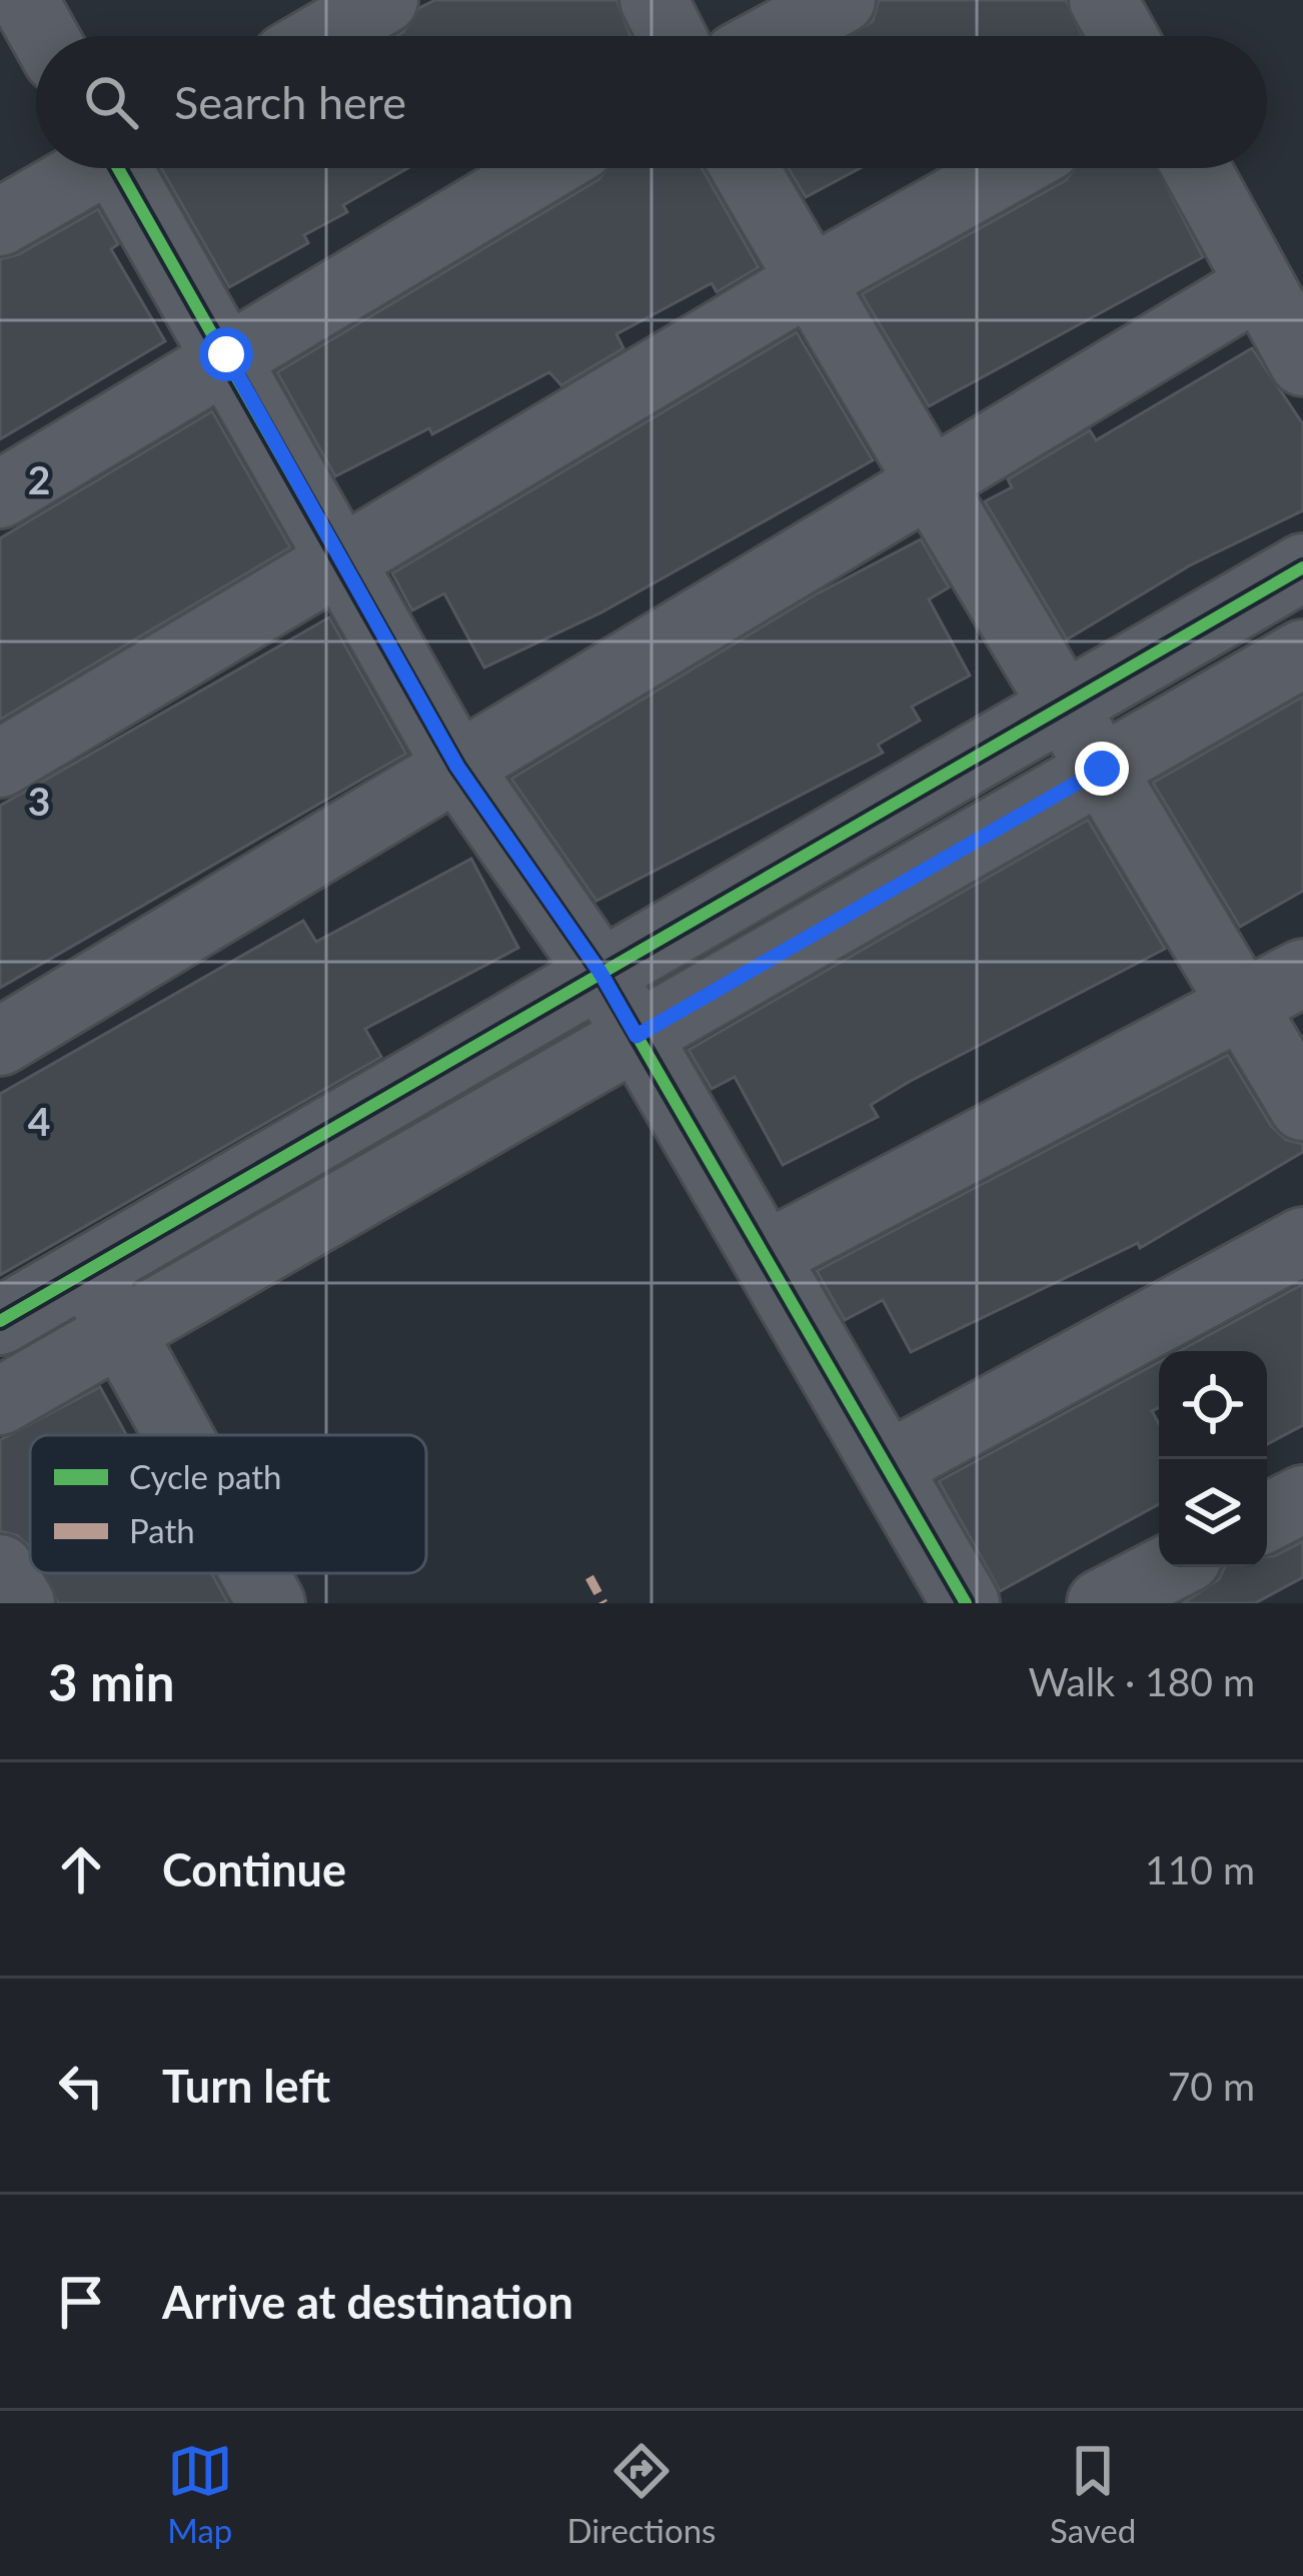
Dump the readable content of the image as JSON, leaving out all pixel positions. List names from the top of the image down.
{
  "legend": ["Cycle path", "Path"],
  "page": {
    "search": "Search here",
    "heading": ["3 min", "Walk · 180 m"],
    "list": [
      ["Continue", "110 m"],
      ["Turn left", "70 m"],
      "Arrive at destination"
    ],
    "nav": ["Map", "Directions", "Saved"]
  },
  "grid": {
    "rows": ["2", "3", "4"]
  }
}
